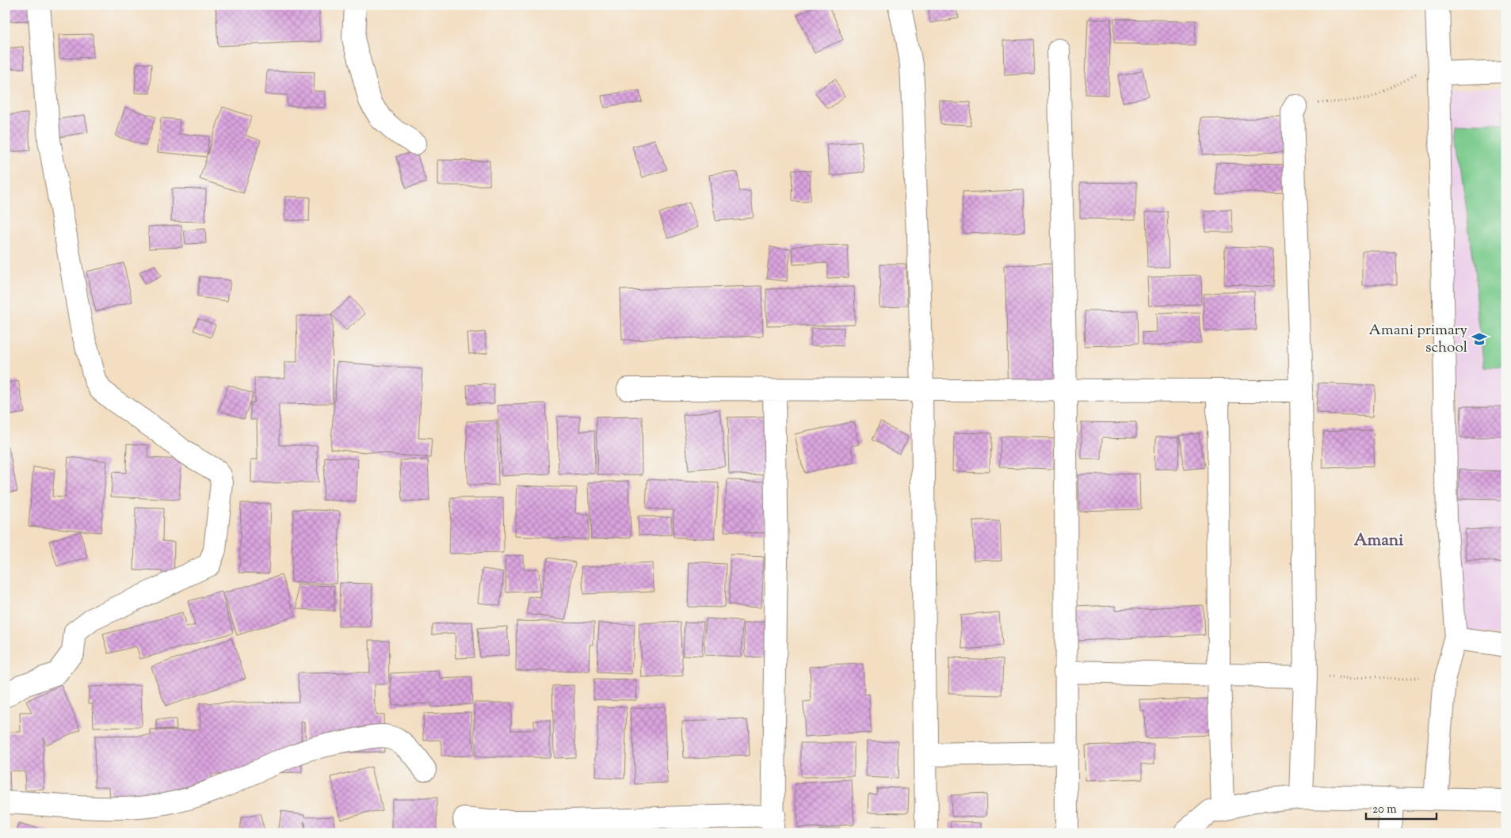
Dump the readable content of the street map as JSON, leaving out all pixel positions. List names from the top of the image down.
{
  "districts": ["Amani"],
  "places": {
    "school or university": ["Amani primary school"]
  },
  "scale_bar": "20 m"
}
